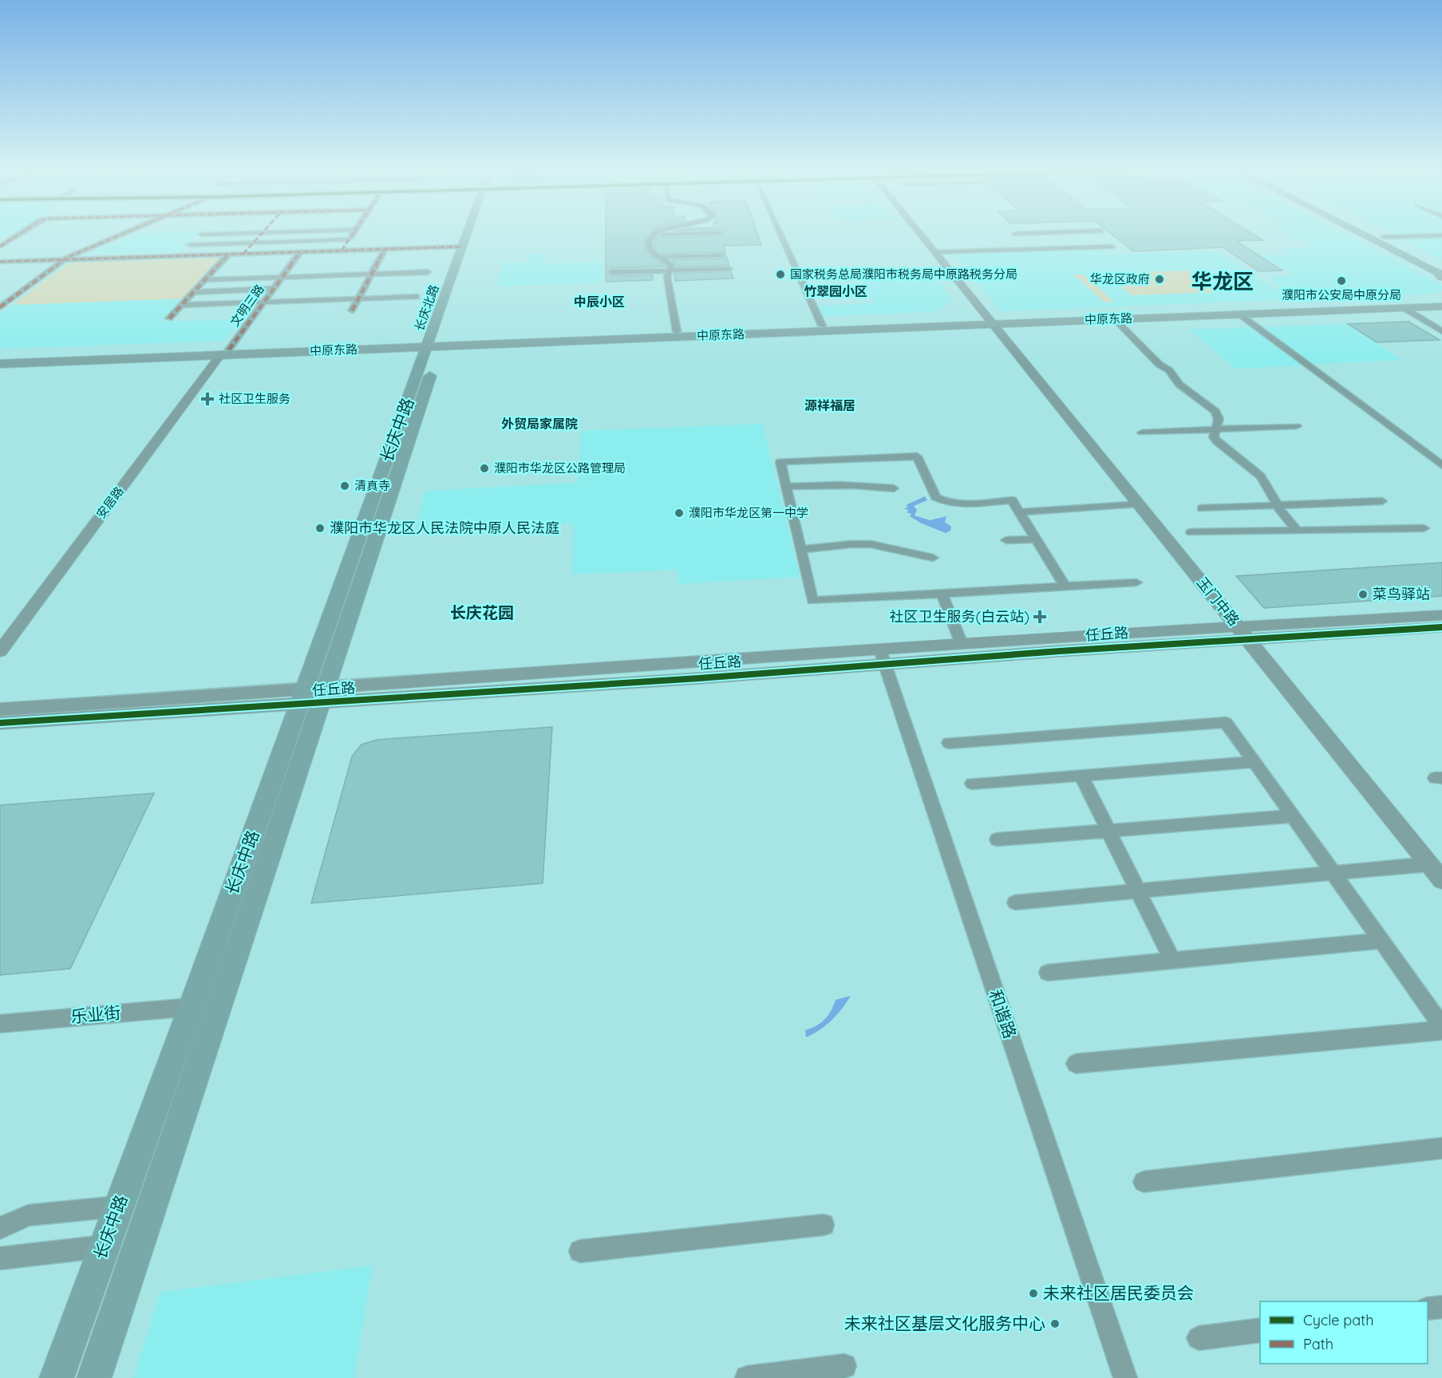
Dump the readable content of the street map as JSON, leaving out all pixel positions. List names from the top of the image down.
{
  "streets": {
    "main road": ["长庆北路", "中原东路", "长庆中路"],
    "street": [
      "文明三路",
      "安居路",
      "玉门中路",
      "任丘路",
      "和谐路",
      "乐业街"
    ]
  },
  "crossings": [
    ["文明三路", "中原东路"],
    ["文明三路", "安居路"],
    ["长庆北路", "中原东路"],
    ["长庆北路", "长庆中路"],
    ["中原东路", "长庆中路"],
    ["中原东路", "安居路"],
    ["中原东路", "玉门中路"],
    ["长庆中路", "任丘路"],
    ["长庆中路", "乐业街"],
    ["玉门中路", "任丘路"],
    ["任丘路", "和谐路"]
  ],
  "districts": [
    "华龙区",
    "竹翠园小区",
    "中辰小区",
    "源祥福居",
    "外贸局家属院",
    "长庆花园"
  ],
  "places": {
    "other": [
      "国家税务总局濮阳市税务局中原路税务分局",
      "华龙区政府",
      "濮阳市公安局中原分局",
      "濮阳市华龙区公路管理局",
      "清真寺",
      "濮阳市华龙区第一中学",
      "濮阳市华龙区人民法院中原人民法庭",
      "菜鸟驿站",
      "未来社区居民委员会",
      "未来社区基层文化服务中心"
    ],
    "health": ["社区卫生服务", "社区卫生服务(白云站)"]
  },
  "legend": ["Cycle path", "Path"]
}
